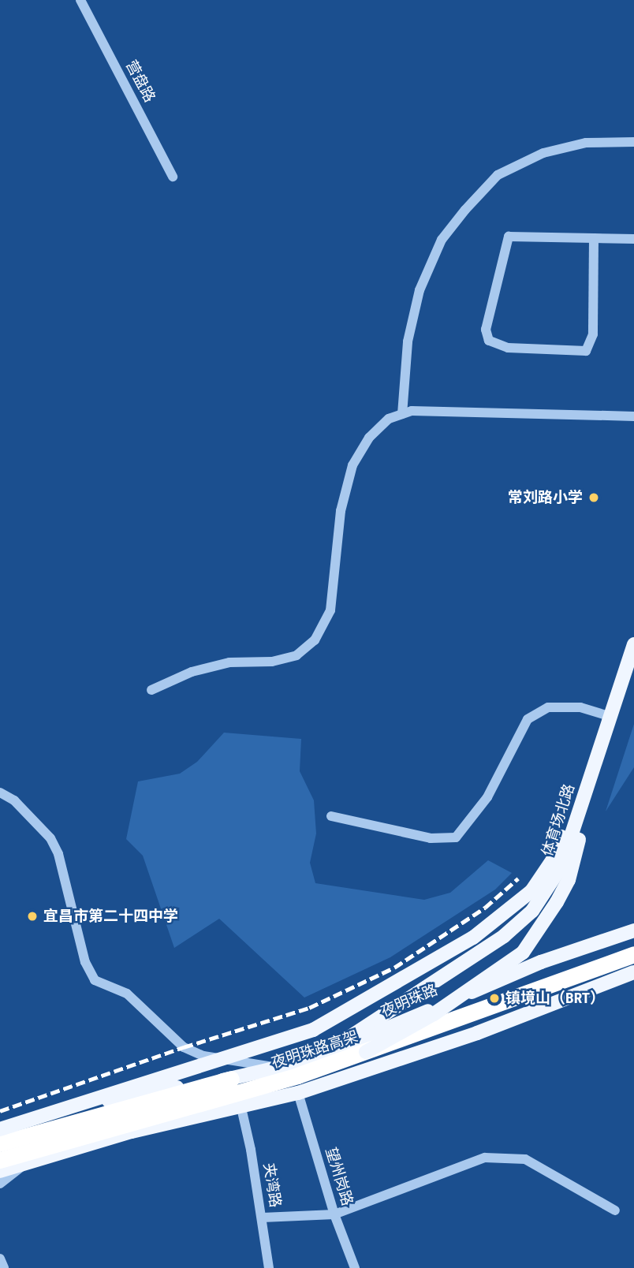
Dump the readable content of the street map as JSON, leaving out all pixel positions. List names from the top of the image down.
{
  "streets": {
    "highway": ["夜明珠路高架"],
    "main road": ["体育场北路", "夜明珠路"],
    "street": ["营盘路", "望州岗路", "夹湾路"]
  },
  "crossings": [
    ["体育场北路", "夜明珠路"]
  ],
  "places": ["常刘路小学", "宜昌市第二十四中学", "镇境山（BRT）"]
}
